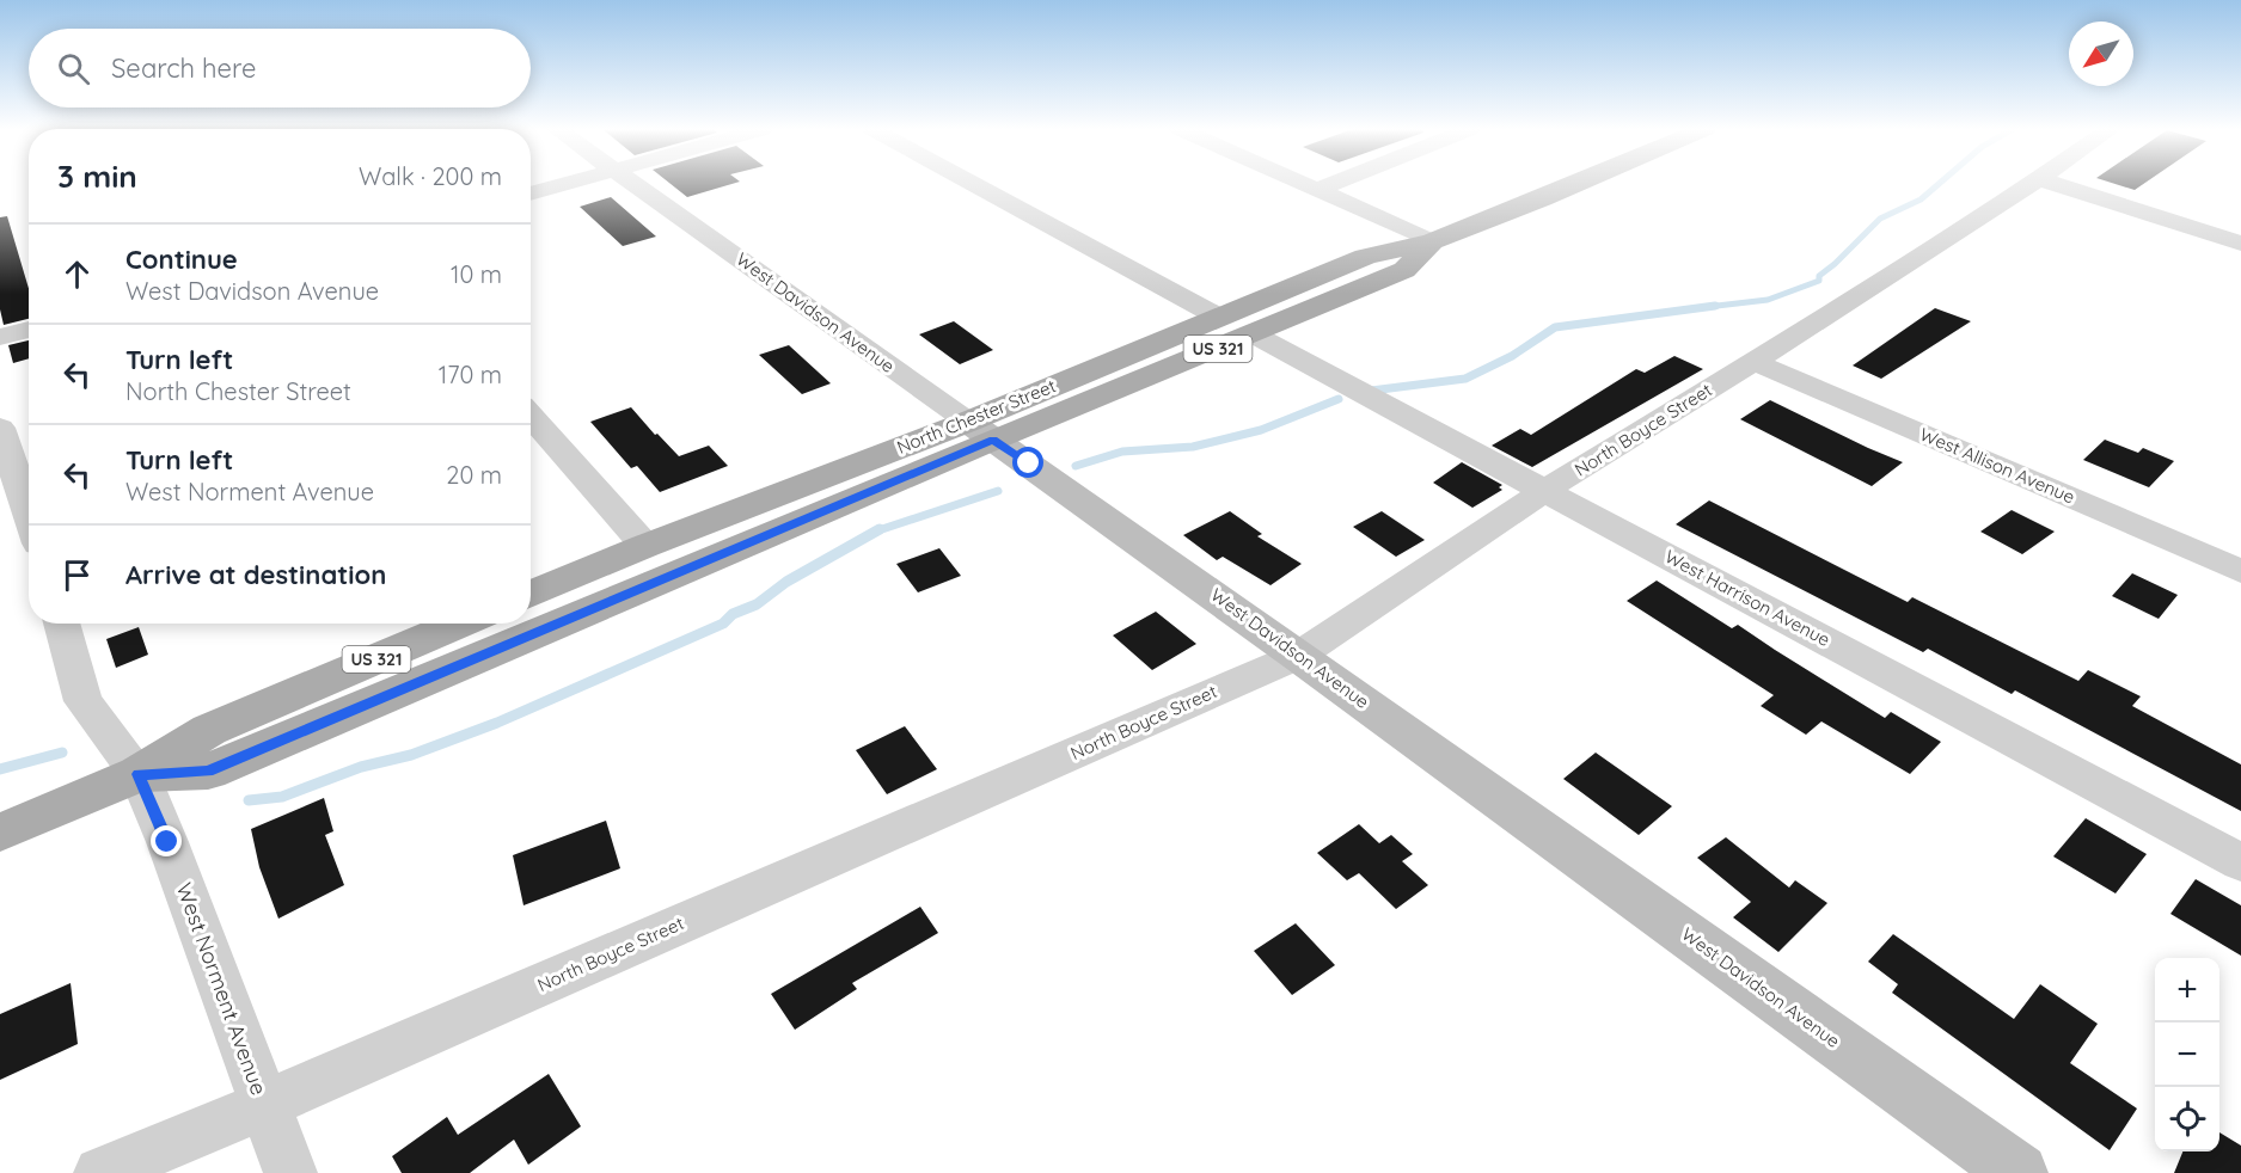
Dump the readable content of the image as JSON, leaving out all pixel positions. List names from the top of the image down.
{
  "streets": {
    "main road": ["US 321", "North Chester Street"],
    "street": [
      "West Davidson Avenue",
      "North Boyce Street",
      "West Allison Avenue",
      "West Harrison Avenue",
      "West Norment Avenue"
    ]
  },
  "crossings": [
    ["West Davidson Avenue", "North Chester Street"],
    ["West Davidson Avenue", "North Boyce Street"],
    ["North Chester Street", "West Harrison Avenue"],
    ["North Chester Street", "West Norment Avenue"],
    ["North Boyce Street", "West Allison Avenue"],
    ["North Boyce Street", "West Harrison Avenue"],
    ["North Boyce Street", "West Norment Avenue"]
  ],
  "north": "bottom left",
  "page": {
    "search": "Search here",
    "heading": ["3 min", "Walk · 200 m"],
    "list": [
      ["Continue", "West Davidson Avenue", "10 m"],
      ["Turn left", "North Chester Street", "170 m"],
      ["Turn left", "West Norment Avenue", "20 m"],
      "Arrive at destination"
    ],
    "map_buttons": ["+", "−"]
  }
}
